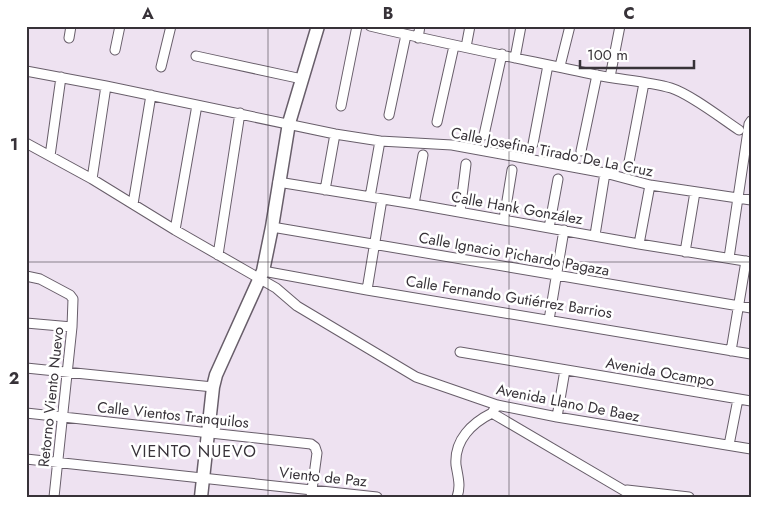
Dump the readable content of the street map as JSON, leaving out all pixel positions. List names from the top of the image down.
{
  "streets": {
    "street": [
      "Calle Josefina Tirado De La Cruz",
      "Calle Hank González",
      "Calle Ignacio Pichardo Pagaza",
      "Calle Fernando Gutiérrez Barrios",
      "Avenida Ocampo",
      "Retorno Viento Nuevo",
      "Avenida Llano De Baez",
      "Calle Vientos Tranquilos",
      "Viento de Paz"
    ]
  },
  "crossings": [
    ["Calle Fernando Gutiérrez Barrios", "Avenida Llano De Baez"],
    ["Retorno Viento Nuevo", "Calle Vientos Tranquilos"],
    ["Retorno Viento Nuevo", "Viento de Paz"],
    ["Calle Vientos Tranquilos", "Viento de Paz"]
  ],
  "districts": ["VIENTO NUEVO"],
  "scale_bar": "100 m",
  "grid": {
    "columns": ["A", "B", "C"],
    "rows": ["1", "2"]
  }
}
